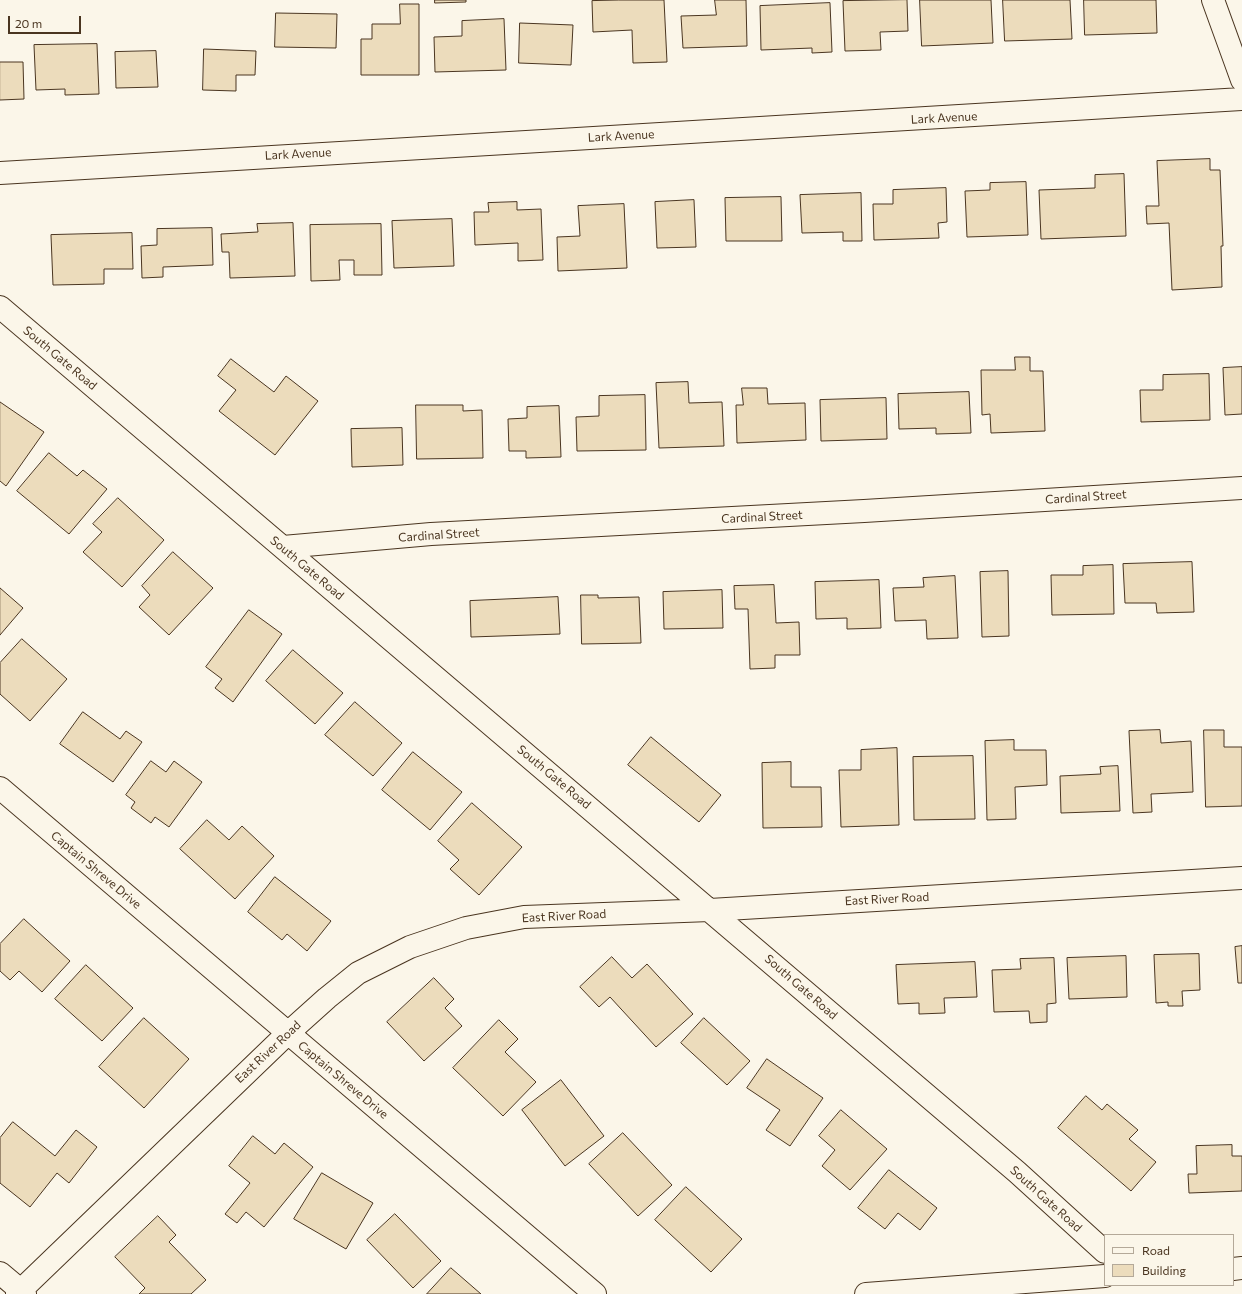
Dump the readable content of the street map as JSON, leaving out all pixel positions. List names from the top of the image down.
{
  "streets": {
    "street": [
      "Lark Avenue",
      "South Gate Road",
      "Cardinal Street",
      "Captain Shreve Drive",
      "East River Road"
    ]
  },
  "crossings": [
    ["South Gate Road", "Cardinal Street"],
    ["South Gate Road", "East River Road"],
    ["Captain Shreve Drive", "East River Road"]
  ],
  "legend": ["Road", "Building"],
  "scale_bar": "20 m"
}
